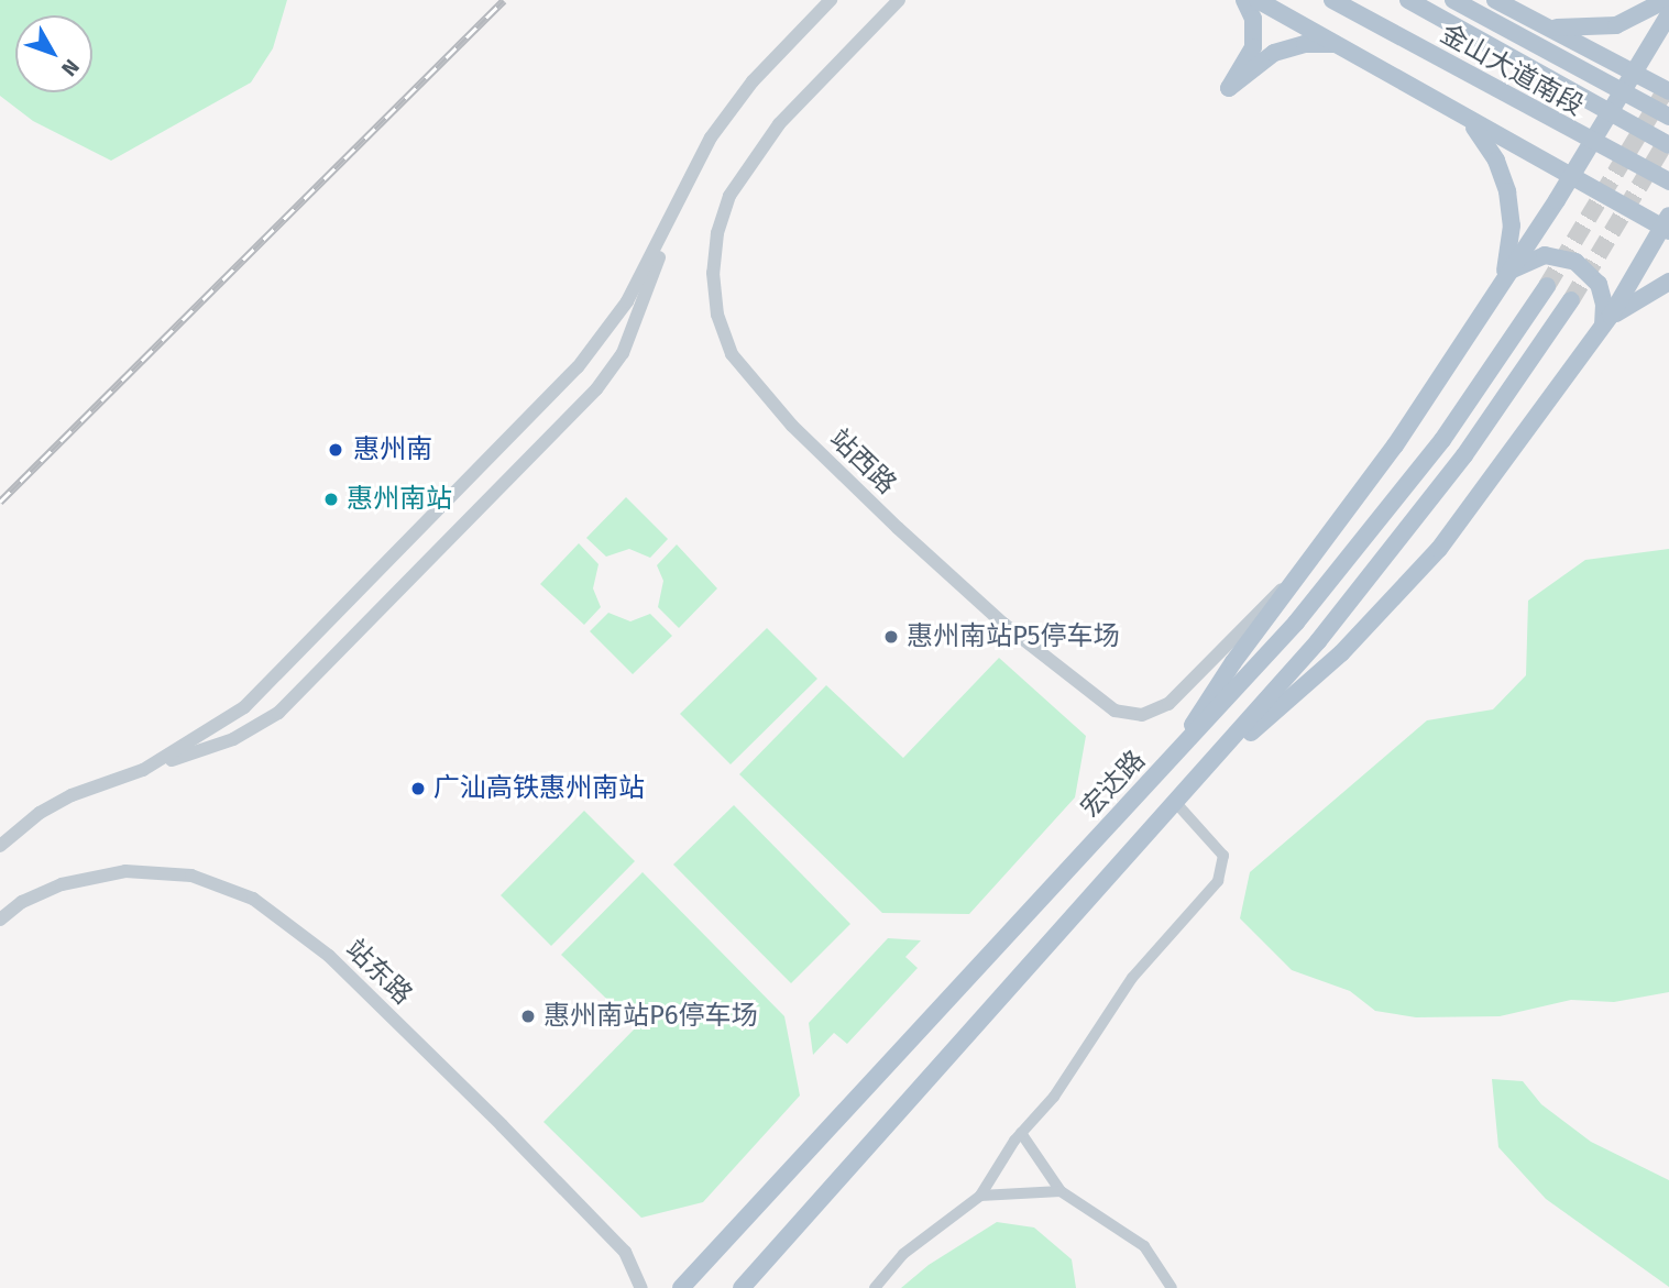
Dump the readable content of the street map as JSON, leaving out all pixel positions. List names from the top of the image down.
{
  "streets": {
    "main road": ["金山大道南段", "宏达路"],
    "street": ["站西路", "站东路"]
  },
  "places": [
    "惠州南",
    "惠州南站",
    "惠州南站P5停车场",
    "广汕高铁惠州南站",
    "惠州南站P6停车场"
  ],
  "north": "bottom right"
}
